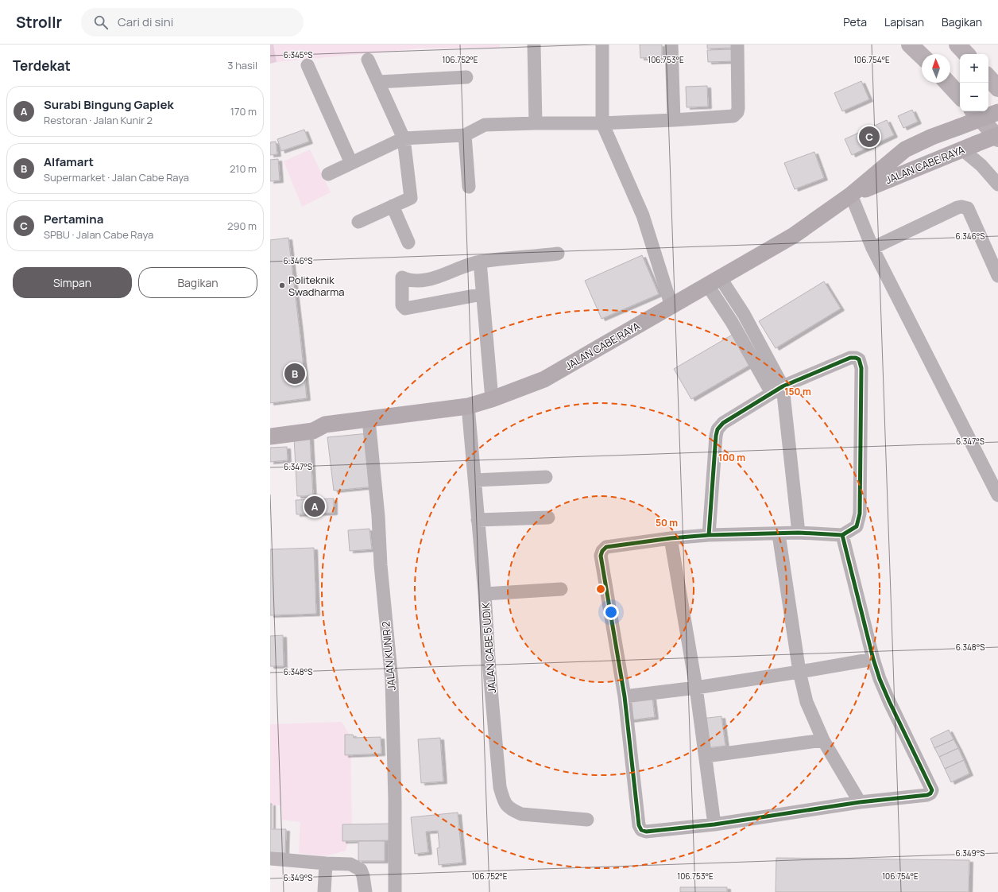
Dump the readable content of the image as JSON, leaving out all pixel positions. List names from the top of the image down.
{
  "streets": {
    "main road": ["JALAN CABE RAYA"],
    "street": ["JALAN CABE 5 UDIK", "JALAN KUNIR 2"]
  },
  "crossings": [
    ["JALAN CABE RAYA", "JALAN CABE 5 UDIK"],
    ["JALAN CABE RAYA", "JALAN KUNIR 2"]
  ],
  "places": ["Politeknik Swadharma"],
  "north": "top",
  "page": {
    "header": "Strollr",
    "search": "Cari di sini",
    "nav": ["Peta", "Lapisan", "Bagikan"],
    "heading": ["Terdekat", "3 hasil"],
    "map_buttons": ["+", "−"],
    "list": [
      {
        "mark": "A",
        "name": "Surabi Bingung Gaplek",
        "note": "Restoran · Jalan Kunir 2",
        "value": "170 m"
      },
      {
        "mark": "B",
        "name": "Alfamart",
        "note": "Supermarket · Jalan Cabe Raya",
        "value": "210 m"
      },
      {
        "mark": "C",
        "name": "Pertamina",
        "note": "SPBU · Jalan Cabe Raya",
        "value": "290 m"
      }
    ],
    "pins": ["C", "B", "A"],
    "buttons": ["Simpan", "Bagikan"]
  },
  "coordinates": [
    "6.345°S",
    "106.752°E",
    "106.753°E",
    "106.754°E",
    "6.346°S",
    "6.347°S",
    "6.348°S",
    "6.349°S"
  ],
  "rings": ["150 m", "100 m", "50 m"]
}
